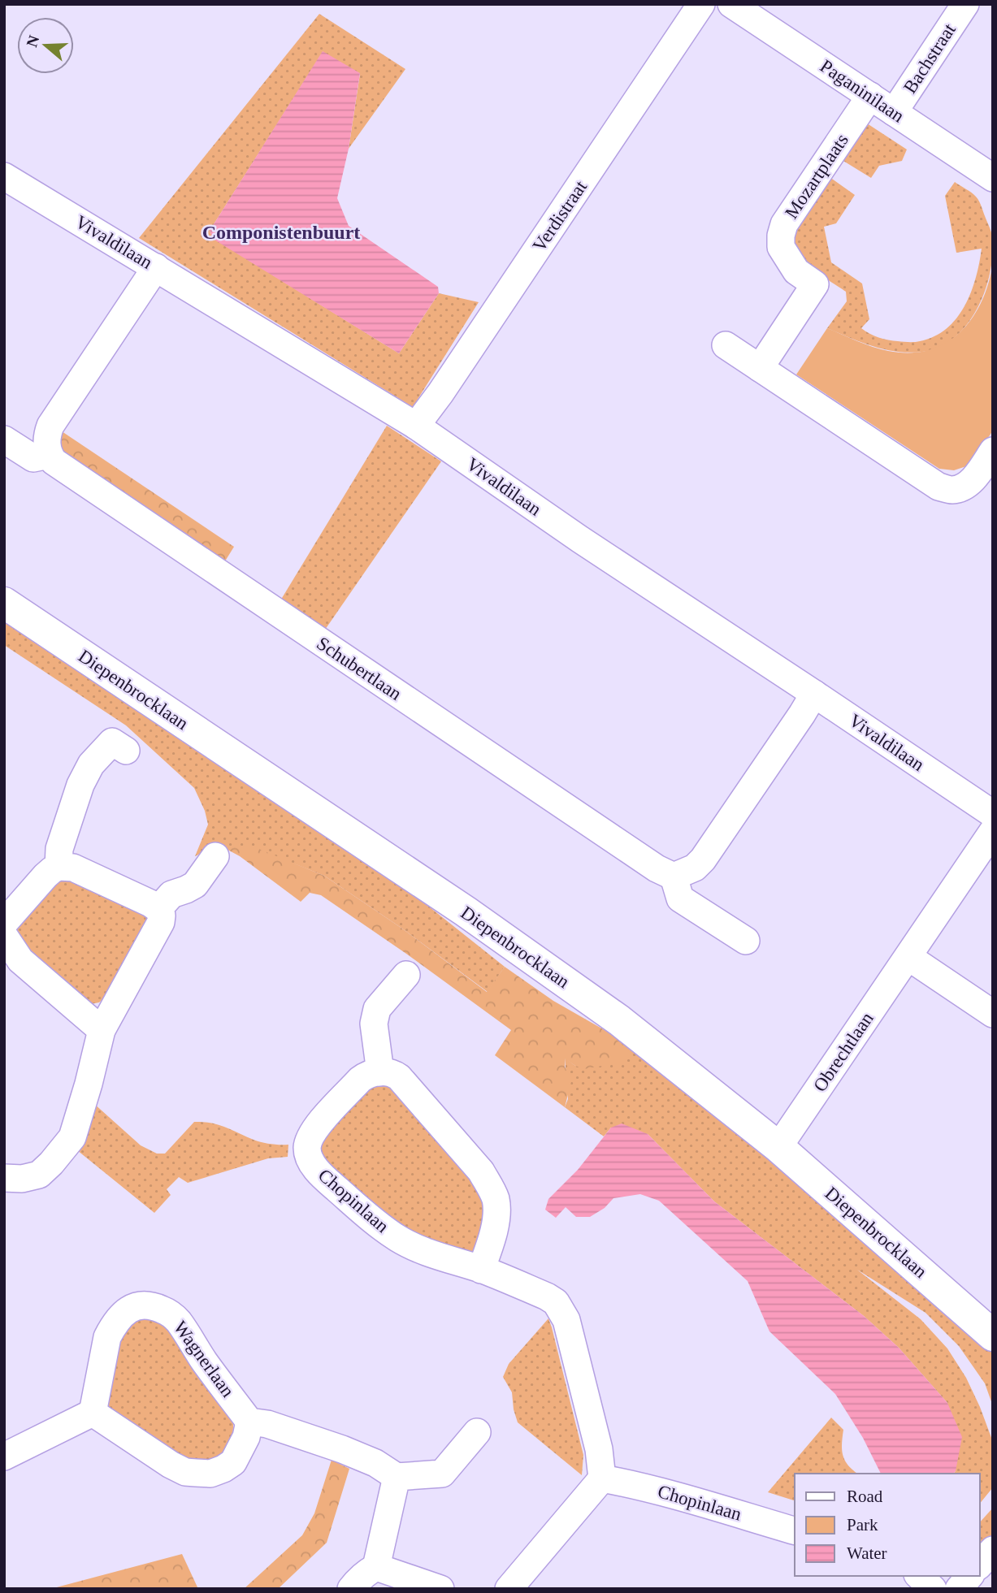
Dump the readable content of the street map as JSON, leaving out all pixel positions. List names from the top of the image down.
{
  "streets": {
    "street": [
      "Bachstraat",
      "Paganinilaan",
      "Mozartplaats",
      "Verdistraat",
      "Vivaldilaan",
      "Schubertlaan",
      "Diepenbrocklaan",
      "Obrechtlaan",
      "Chopinlaan",
      "Wagnerlaan"
    ]
  },
  "crossings": [
    ["Bachstraat", "Paganinilaan"],
    ["Paganinilaan", "Mozartplaats"],
    ["Verdistraat", "Vivaldilaan"],
    ["Diepenbrocklaan", "Obrechtlaan"]
  ],
  "districts": ["Componistenbuurt"],
  "legend": ["Road", "Park", "Water"],
  "north": "left"
}
